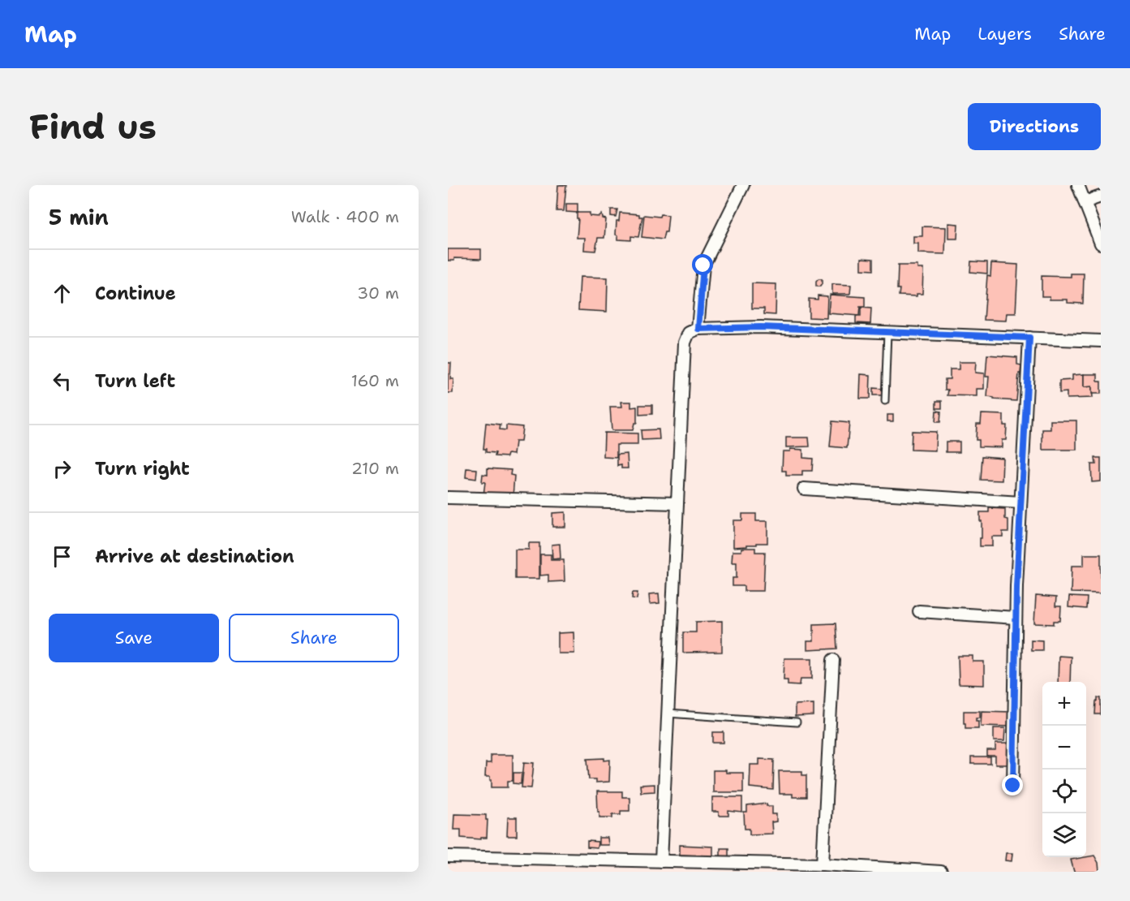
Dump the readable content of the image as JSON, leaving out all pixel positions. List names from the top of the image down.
{
  "page": {
    "header": "Map",
    "nav": ["Map", "Layers", "Share"],
    "buttons": [
      "Directions",
      ["Save", "Share"]
    ],
    "title": "Find us",
    "heading": ["5 min", "Walk · 400 m"],
    "list": [
      ["Continue", "30 m"],
      ["Turn left", "160 m"],
      ["Turn right", "210 m"],
      "Arrive at destination"
    ],
    "map_buttons": ["+", "−"]
  }
}
